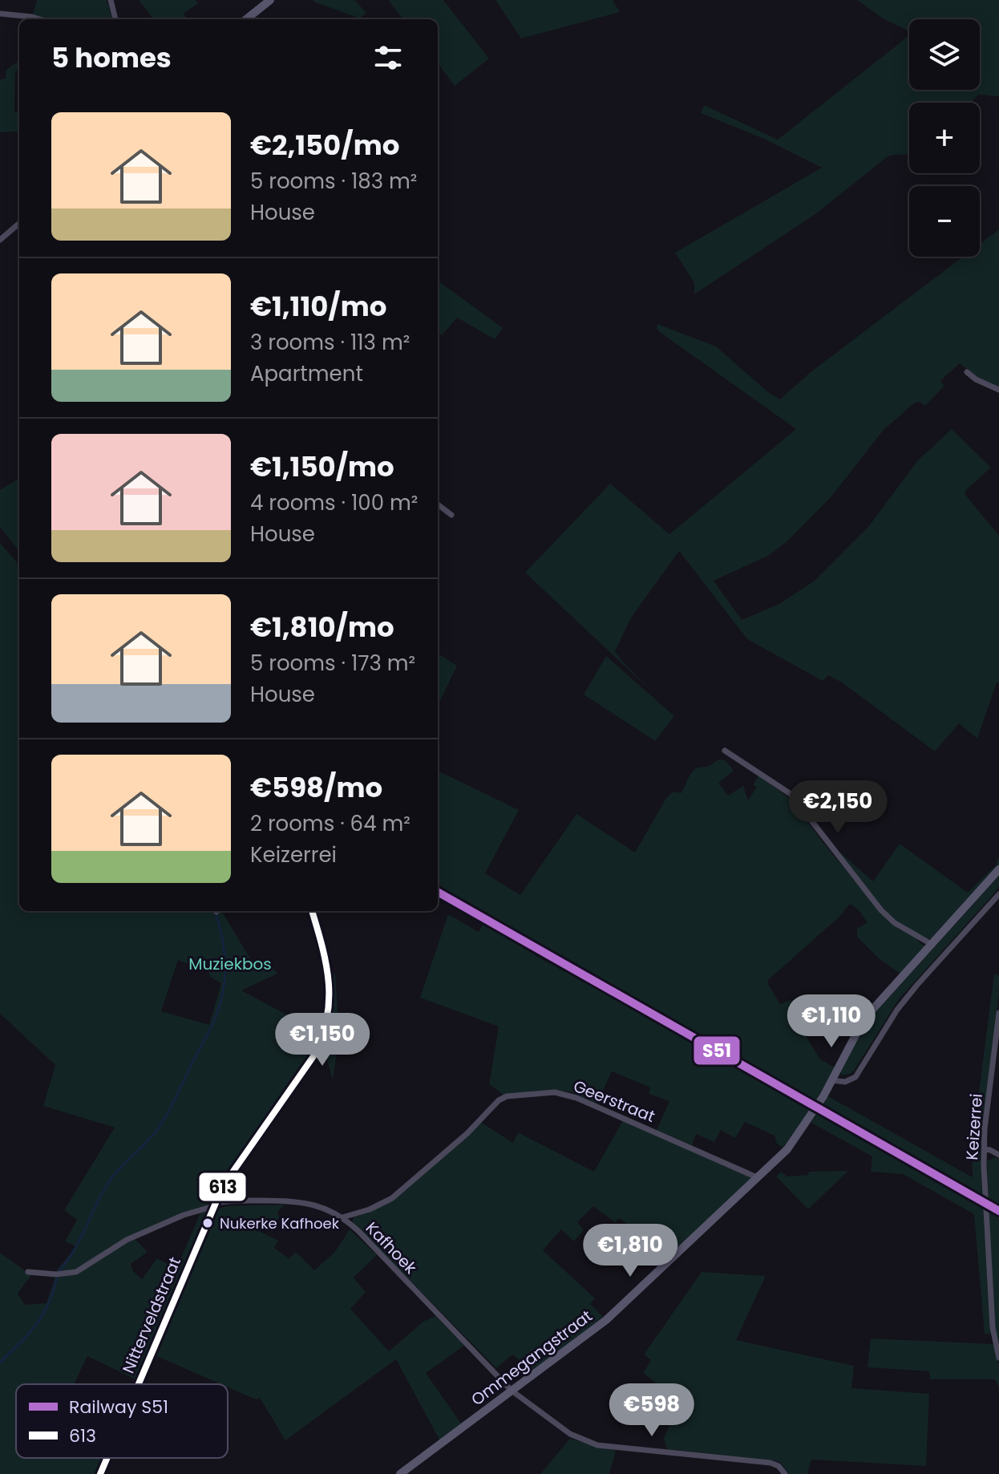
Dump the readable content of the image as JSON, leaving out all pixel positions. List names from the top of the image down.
{
  "streets": {
    "main road": ["Nitterveldstraat", "Ommegangstraat"],
    "street": ["Geerstraat", "Keizerrei", "Kafhoek"]
  },
  "crossings": [
    ["Geerstraat", "Kafhoek"],
    ["Geerstraat", "Ommegangstraat"],
    ["Kafhoek", "Nitterveldstraat"],
    ["Kafhoek", "Ommegangstraat"]
  ],
  "parks": ["Muziekbos"],
  "places": ["Nukerke Kafhoek"],
  "lines": ["rail line S51", "transit line 613"],
  "legend": ["Railway S51", "613"],
  "page": {
    "map_buttons": ["+", "−"],
    "heading": "5 homes",
    "list": [
      {
        "name": "€2,150/mo",
        "note": "5 rooms · 183 m² · House"
      },
      {
        "name": "€1,110/mo",
        "note": "3 rooms · 113 m² · Apartment"
      },
      {
        "name": "€1,150/mo",
        "note": "4 rooms · 100 m² · House"
      },
      {
        "name": "€1,810/mo",
        "note": "5 rooms · 173 m² · House"
      },
      {
        "name": "€598/mo",
        "note": "2 rooms · 64 m² · Keizerrei"
      }
    ],
    "price": [
      "€2,150",
      "€1,110",
      "€1,150",
      "€1,810",
      "€598"
    ]
  }
}
